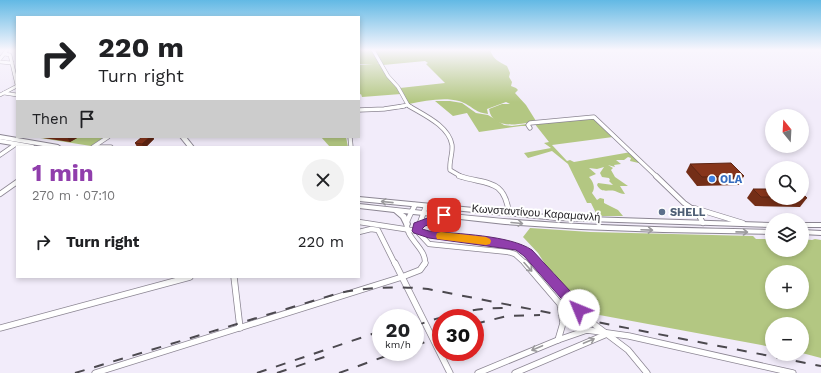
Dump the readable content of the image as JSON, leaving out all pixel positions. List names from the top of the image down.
{
  "streets": {
    "main road": ["Κωνσταντίνου Καραμανλή"]
  },
  "places": ["OLA", "SHELL"],
  "north": "top",
  "page": {
    "turn": ["220 m", "Turn right"],
    "then": "Then",
    "map_buttons": ["+", "−"],
    "heading": ["1 min", "270 m · 07:10"],
    "list": [
      {
        "name": "Turn right",
        "value": "220 m"
      }
    ],
    "speed": "20 km/h",
    "limit": "30"
  }
}
